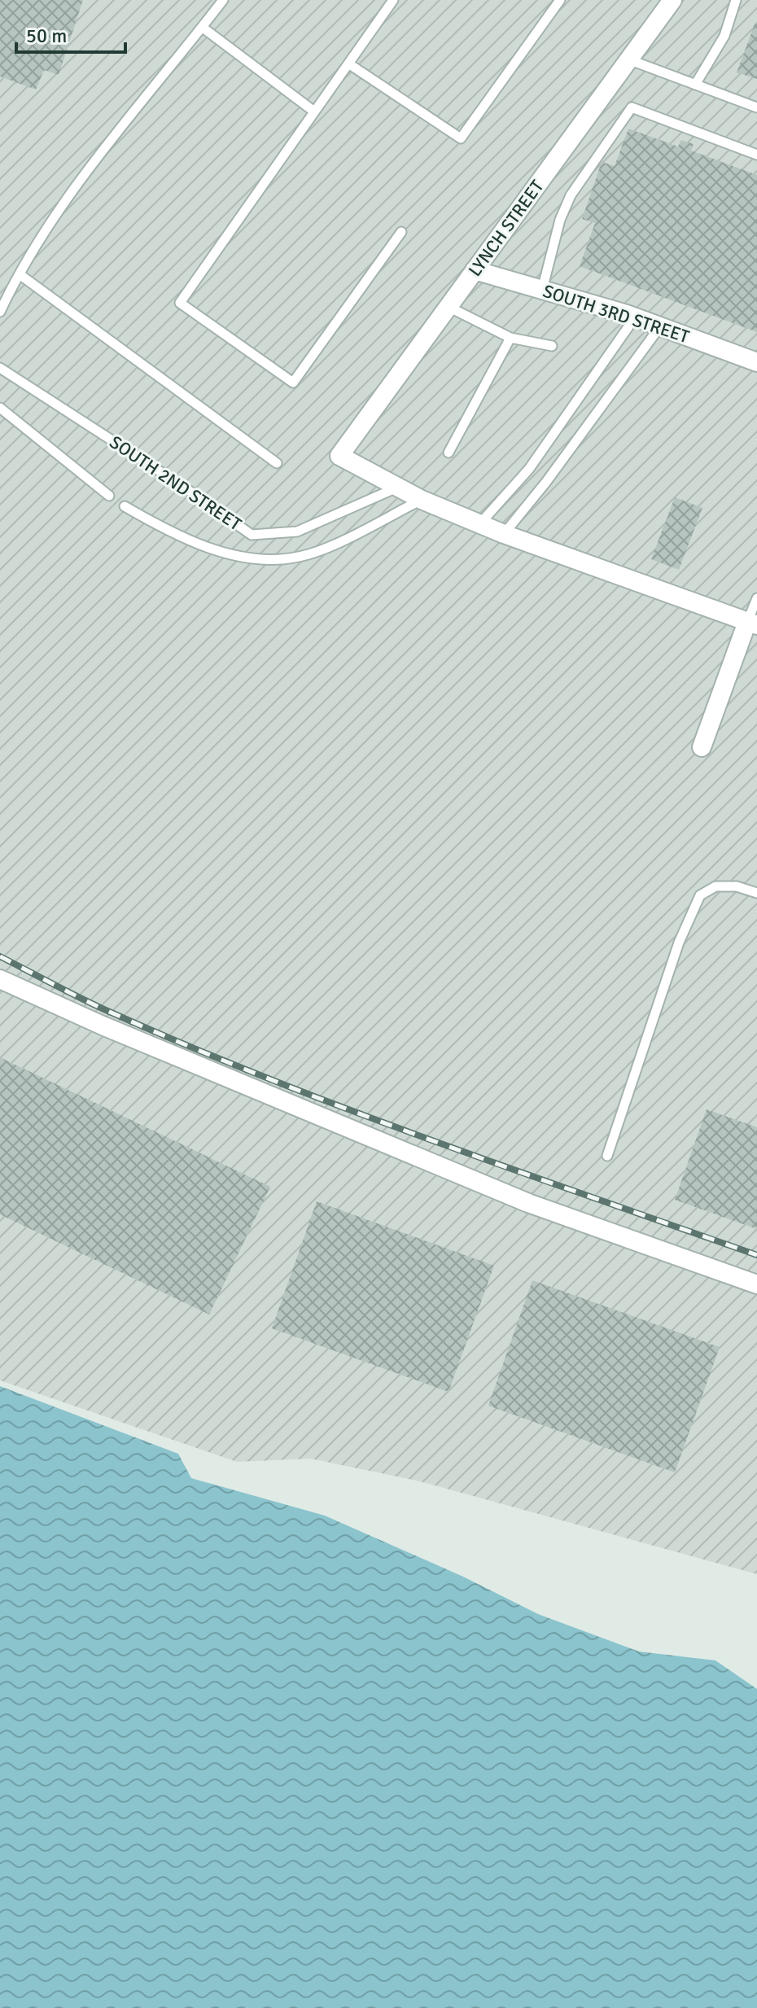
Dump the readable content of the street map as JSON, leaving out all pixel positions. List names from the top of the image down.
{
  "streets": {
    "street": ["LYNCH STREET", "SOUTH 3RD STREET"],
    "lane": ["SOUTH 2ND STREET"]
  },
  "crossings": [
    ["LYNCH STREET", "SOUTH 3RD STREET"],
    ["LYNCH STREET", "SOUTH 2ND STREET"]
  ],
  "scale_bar": "50 m"
}
